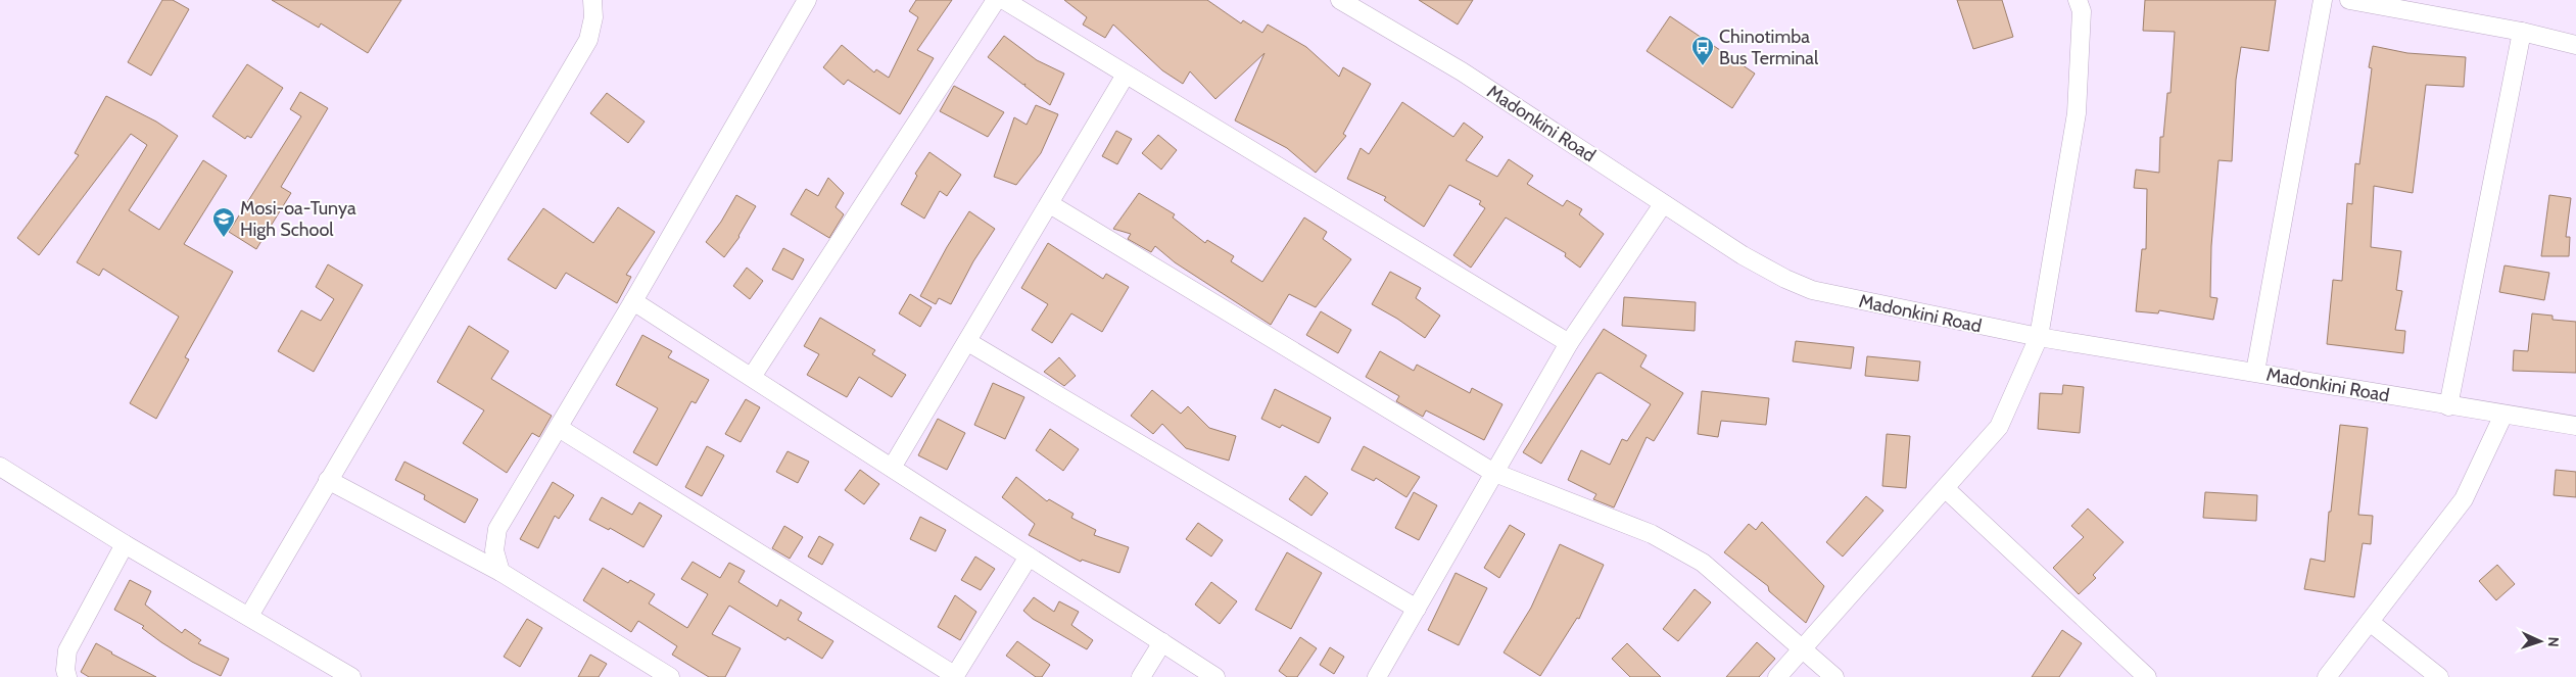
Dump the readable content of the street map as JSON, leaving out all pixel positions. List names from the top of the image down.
{
  "streets": {
    "street": ["Madonkini Road"]
  },
  "places": {
    "bus stop": ["Chinotimba Bus Terminal"],
    "school or university": ["Mosi-oa-Tunya High School"]
  },
  "north": "right"
}
